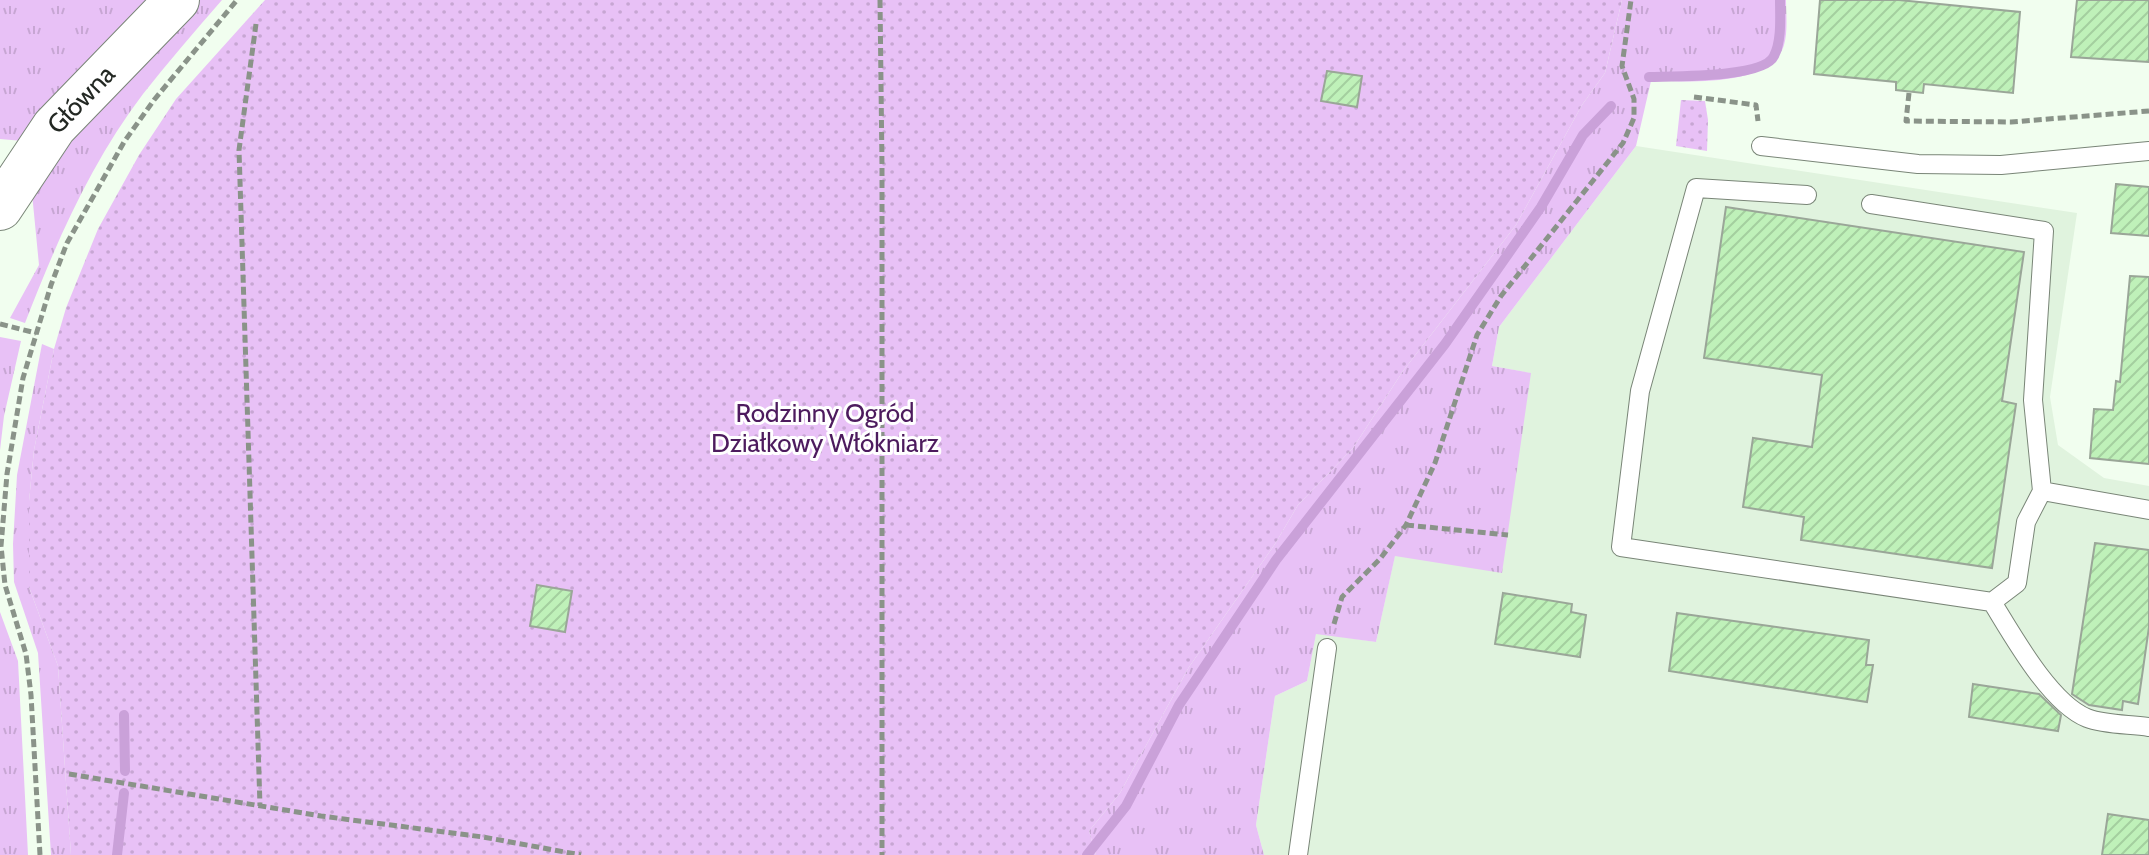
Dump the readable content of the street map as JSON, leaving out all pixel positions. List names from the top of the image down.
{
  "streets": {
    "street": ["Główna"]
  },
  "parks": ["Rodzinny Ogród Działkowy Włókniarz"]
}
